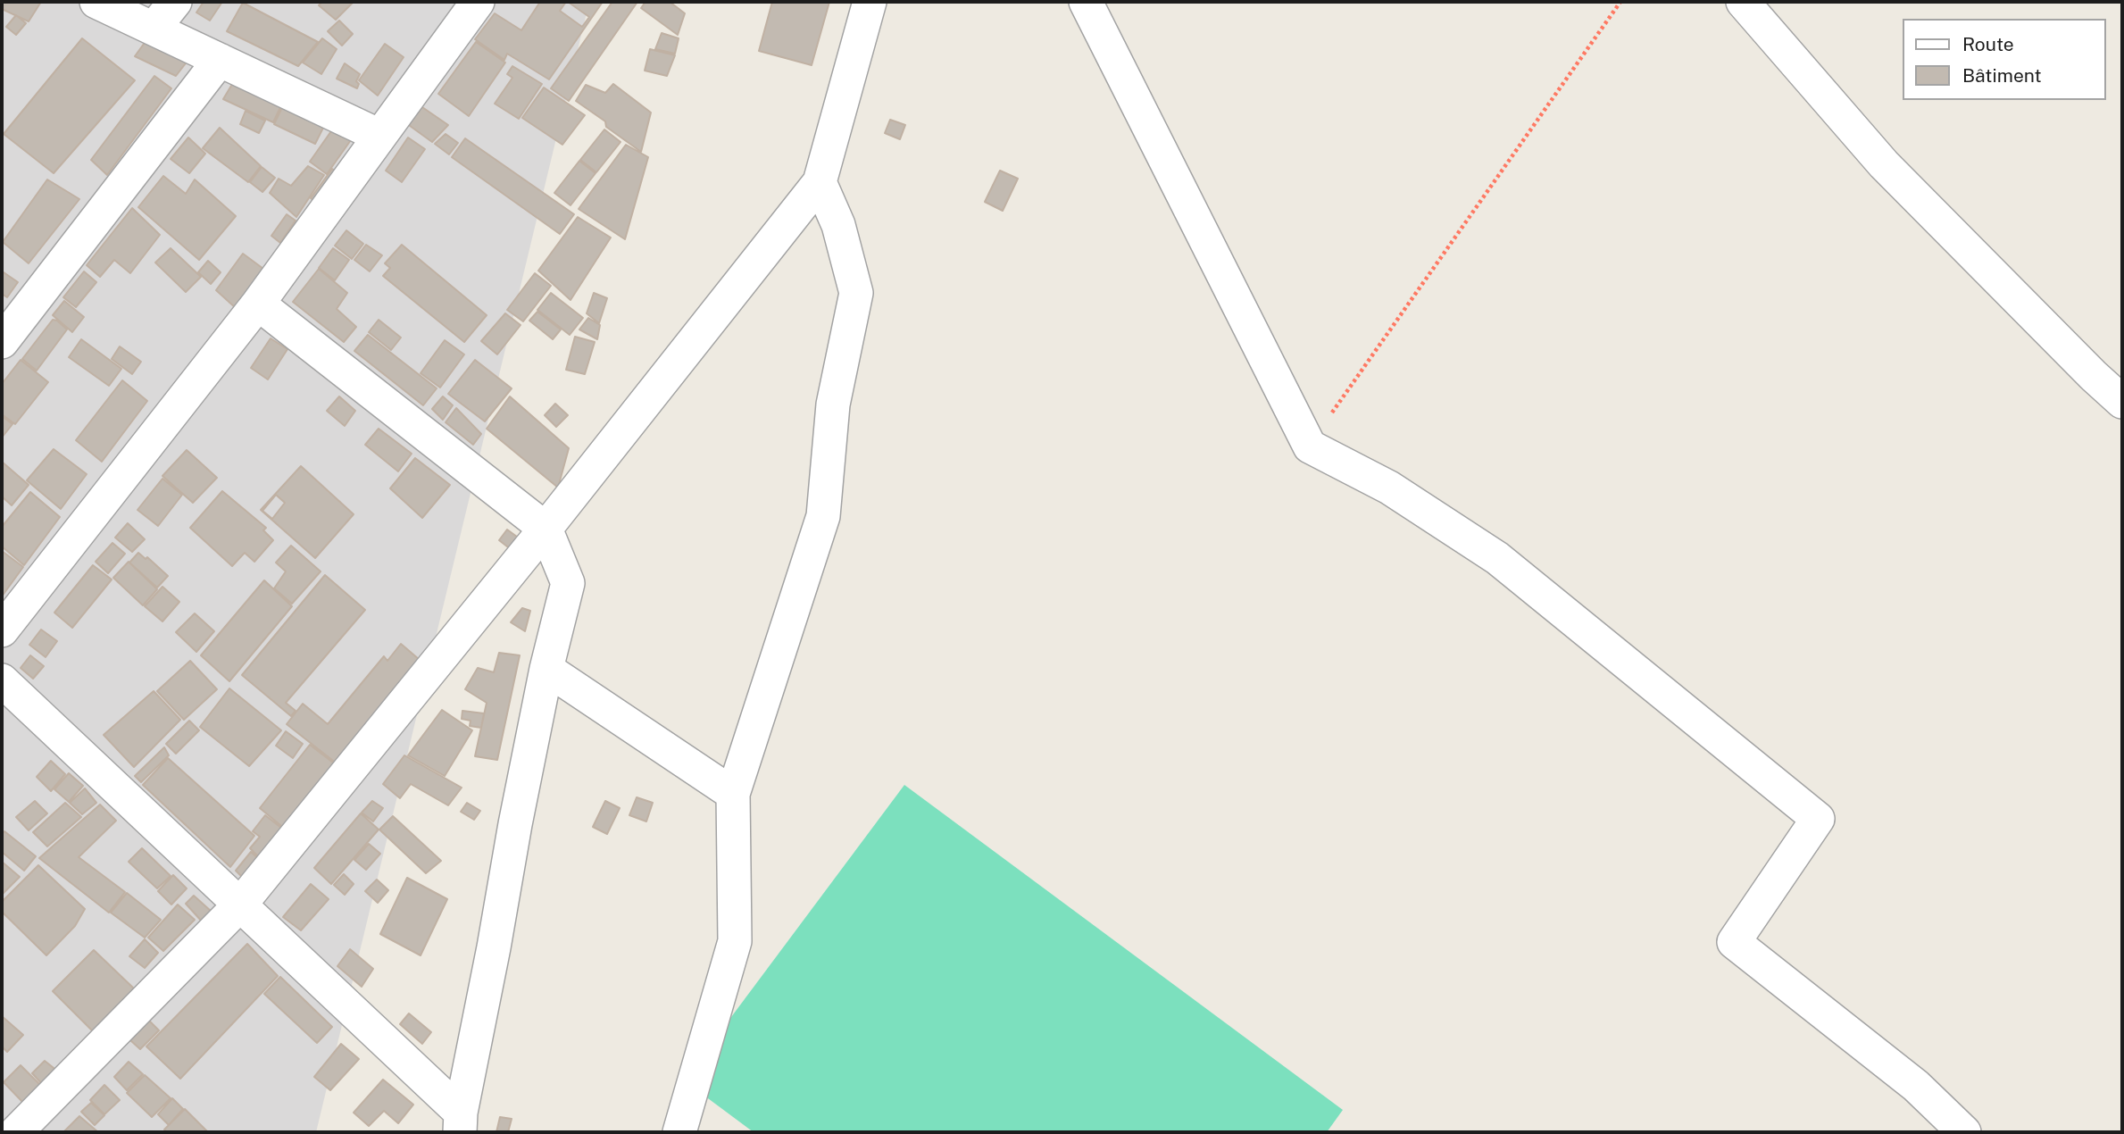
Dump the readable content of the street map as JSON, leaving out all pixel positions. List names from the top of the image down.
{
  "legend": ["Route", "Bâtiment"]
}
